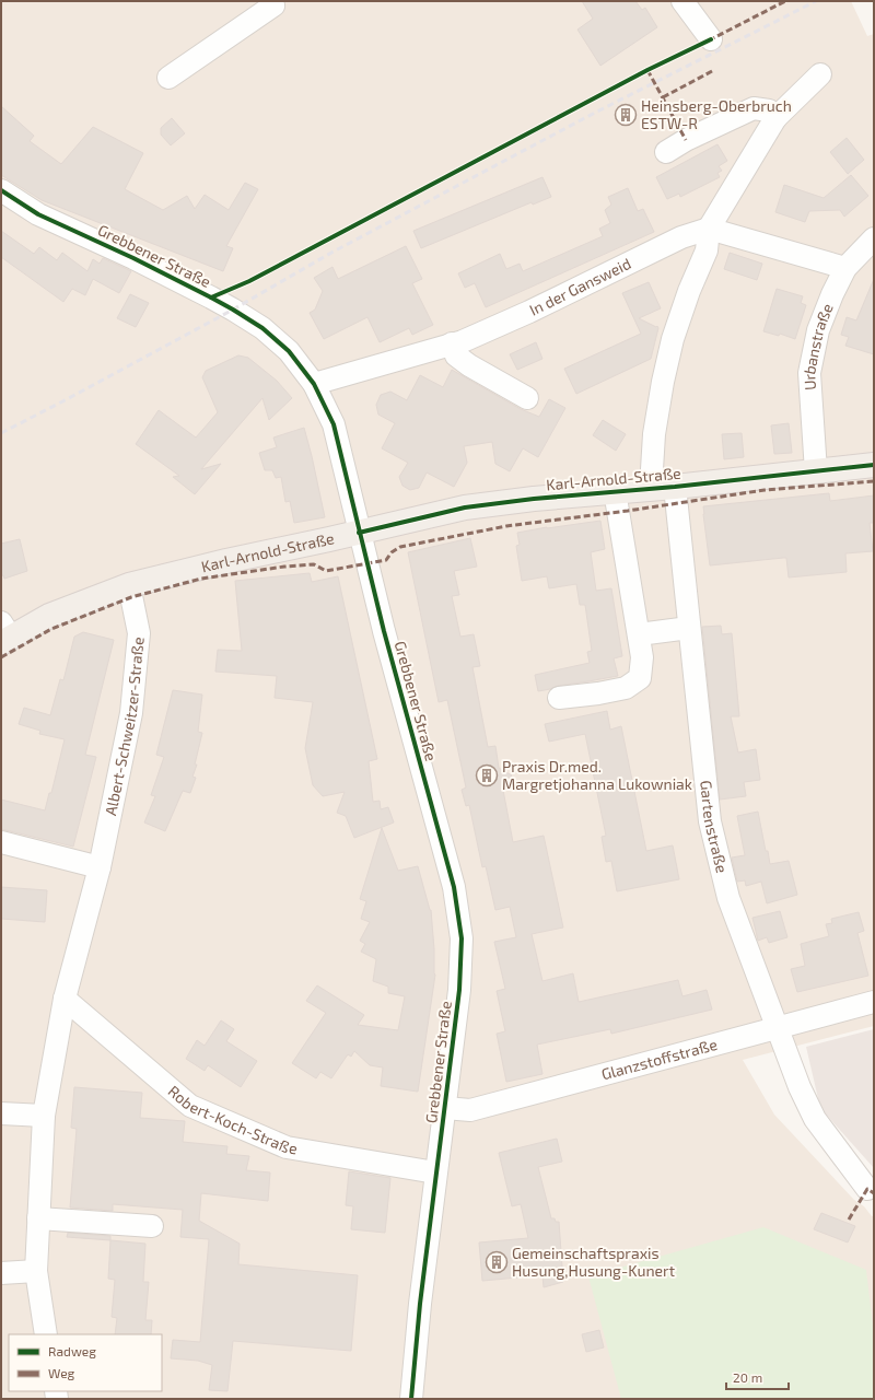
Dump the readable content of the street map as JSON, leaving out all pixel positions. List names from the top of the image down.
{
  "streets": {
    "main road": ["Karl-Arnold-Straße"],
    "street": [
      "Grebbener Straße",
      "In der Gansweid",
      "Urbanstraße",
      "Albert-Schweitzer-Straße",
      "Gartenstraße",
      "Glanzstoffstraße",
      "Robert-Koch-Straße"
    ]
  },
  "crossings": [
    ["Grebbener Straße", "In der Gansweid"],
    ["Grebbener Straße", "Karl-Arnold-Straße"],
    ["Grebbener Straße", "Glanzstoffstraße"],
    ["Grebbener Straße", "Robert-Koch-Straße"],
    ["In der Gansweid", "Gartenstraße"],
    ["Urbanstraße", "Karl-Arnold-Straße"],
    ["Karl-Arnold-Straße", "Albert-Schweitzer-Straße"],
    ["Karl-Arnold-Straße", "Gartenstraße"],
    ["Albert-Schweitzer-Straße", "Robert-Koch-Straße"],
    ["Gartenstraße", "Glanzstoffstraße"]
  ],
  "places": {
    "building": ["Heinsberg-Oberbruch ESTW-R", "Praxis Dr.med. Margretjohanna Lukowniak", "Gemeinschaftspraxis Husung,Husung-Kunert"]
  },
  "legend": ["Radweg", "Weg"],
  "scale_bar": "20 m"
}
